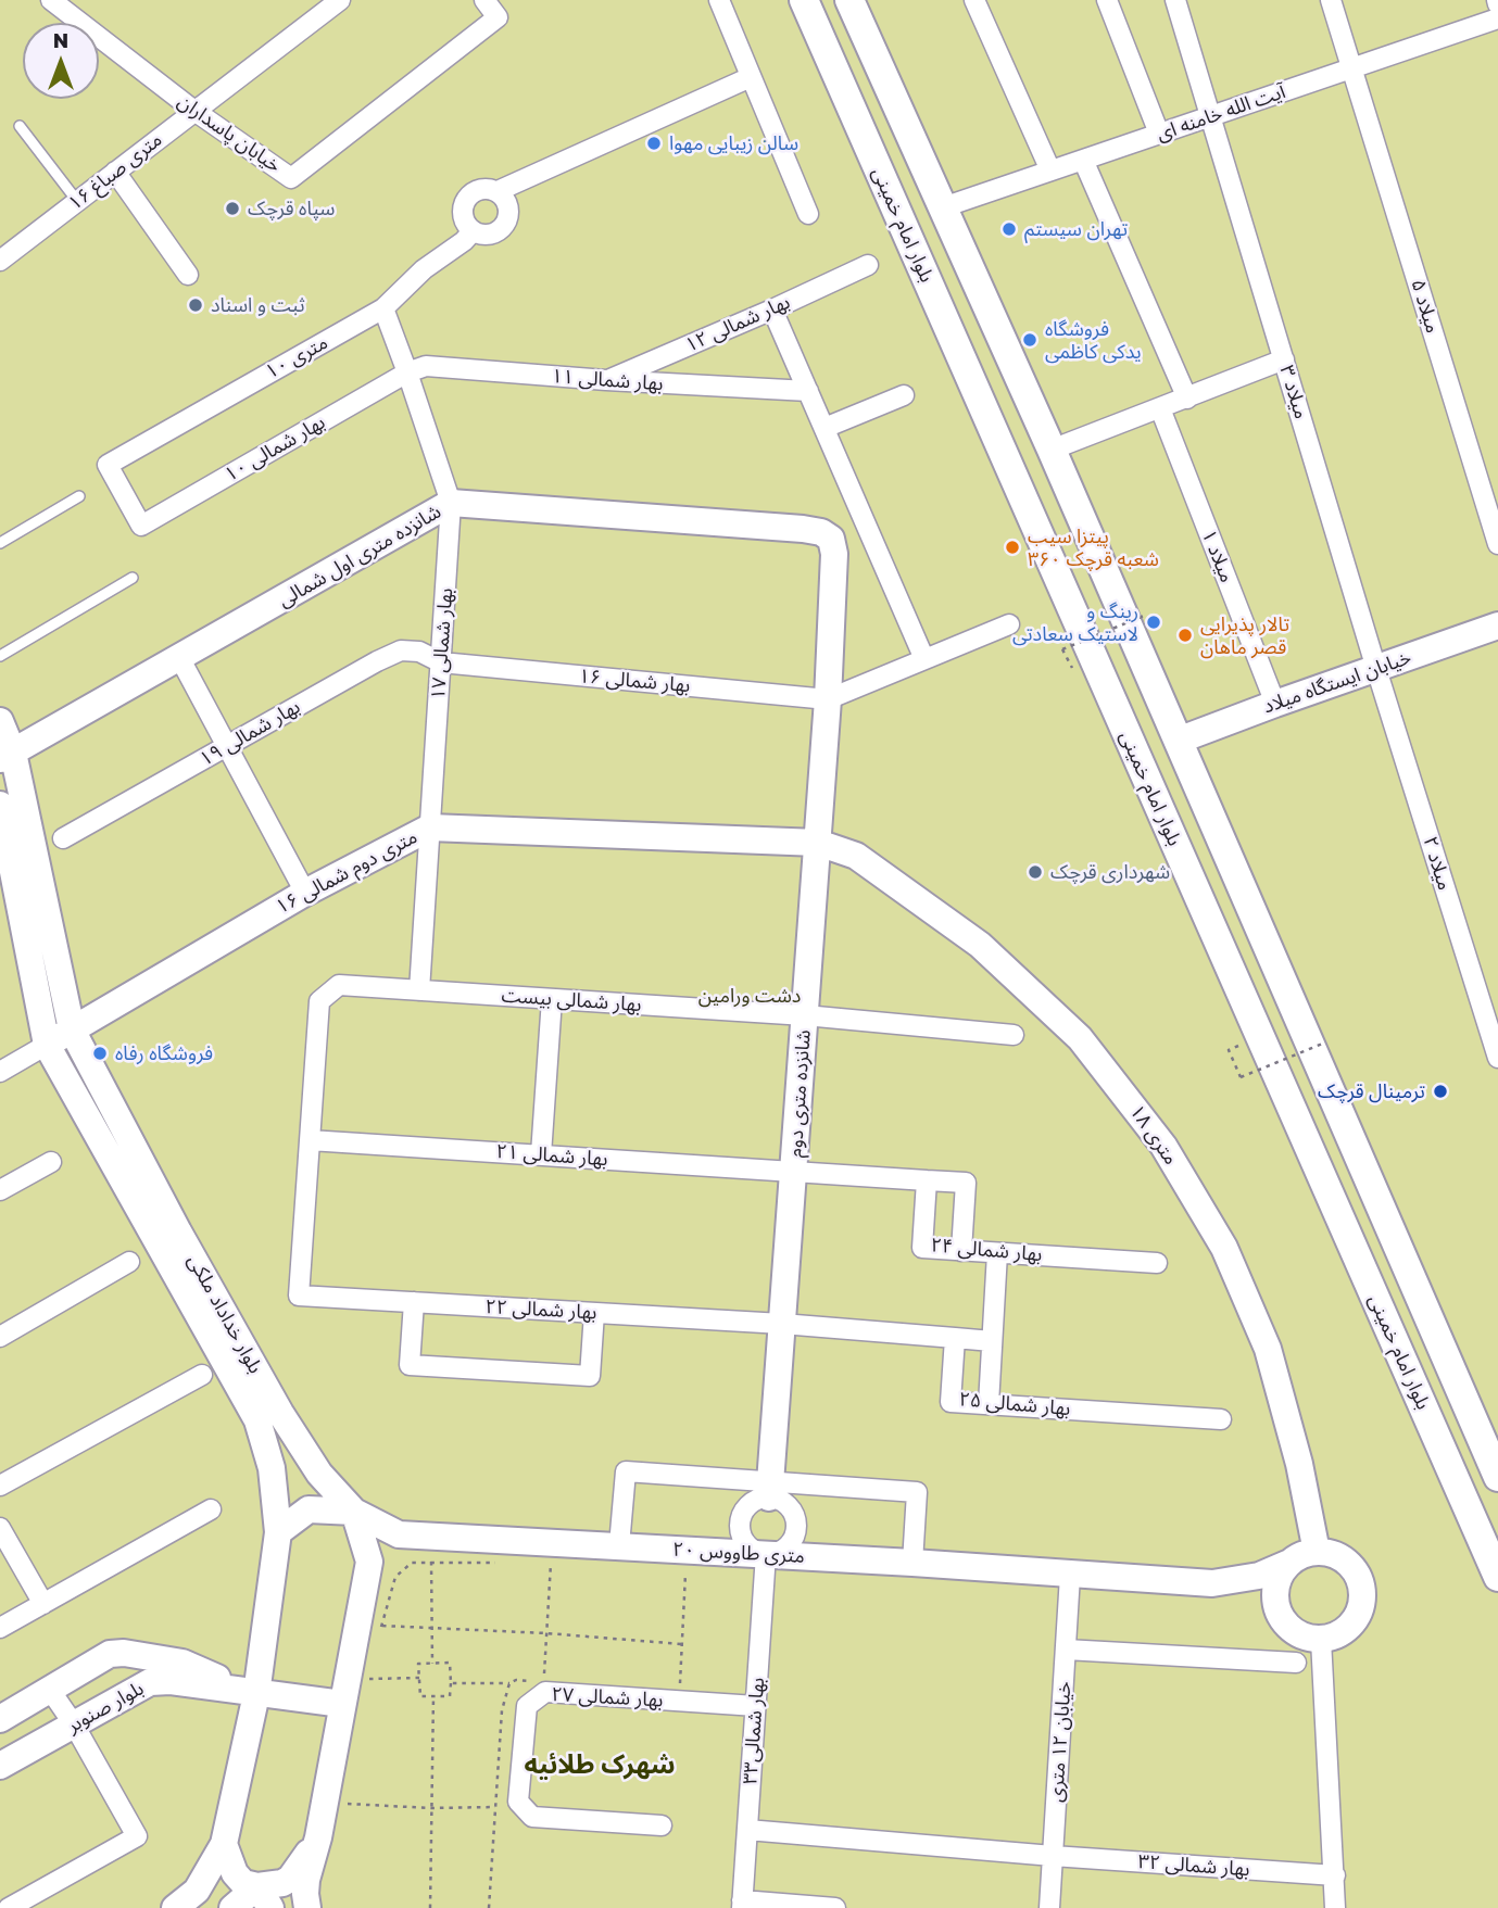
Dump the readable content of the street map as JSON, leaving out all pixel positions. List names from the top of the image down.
{
  "streets": {
    "main road": ["بلوار امام خمینی"],
    "street": [
      "آیت الله خامنه ای",
      "خیابان پاسداران",
      "۱۶ متری صباغ",
      "میلاد ۵",
      "بهار شمالی ۱۲",
      "۱۰ متری",
      "بهار شمالی ۱۱",
      "میلاد ۳",
      "بهار شمالی ۱۰",
      "شانزده متری اول شمالی",
      "میلاد ۱",
      "بهار شمالی ۱۷",
      "بهار شمالی ۱۶",
      "خیابان ایستگاه میلاد",
      "بهار شمالی ۱۹",
      "میلاد ۲",
      "۱۶ متری دوم شمالی",
      "بهار شمالی بیست",
      "شانزده متری دوم",
      "۱۸ متری",
      "بهار شمالی ۲۱",
      "بهار شمالی ۲۴",
      "بهار شمالی ۲۲",
      "بلوار خداداد ملکی",
      "بهار شمالی ۲۵",
      "۲۰ متری طاووس",
      "بهار شمالی ۲۷",
      "بلوار صنوبر",
      "بهار شمالی۳۳",
      "خیابان ۱۲ متری",
      "بهار شمالی ۳۲"
    ]
  },
  "crossings": [
    ["آیت الله خامنه ای", "بلوار امام خمینی"],
    ["آیت الله خامنه ای", "میلاد ۵"],
    ["آیت الله خامنه ای", "میلاد ۳"],
    ["خیابان پاسداران", "۱۶ متری صباغ"],
    ["بلوار امام خمینی", "خیابان ایستگاه میلاد"],
    ["بهار شمالی ۱۲", "بهار شمالی ۱۱"],
    ["۱۰ متری", "بهار شمالی ۱۰"],
    ["۱۰ متری", "بهار شمالی ۱۷"],
    ["بهار شمالی ۱۱", "بهار شمالی ۱۰"],
    ["بهار شمالی ۱۱", "بهار شمالی ۱۷"],
    ["میلاد ۳", "خیابان ایستگاه میلاد"],
    ["میلاد ۳", "میلاد ۲"],
    ["بهار شمالی ۱۰", "بهار شمالی ۱۷"],
    ["شانزده متری اول شمالی", "بهار شمالی ۱۷"],
    ["شانزده متری اول شمالی", "شانزده متری دوم"],
    ["شانزده متری اول شمالی", "بلوار خداداد ملکی"],
    ["میلاد ۱", "خیابان ایستگاه میلاد"],
    ["بهار شمالی ۱۷", "بهار شمالی ۱۶"],
    ["بهار شمالی ۱۷", "بهار شمالی ۱۹"],
    ["بهار شمالی ۱۷", "۱۶ متری دوم شمالی"],
    ["بهار شمالی ۱۷", "بهار شمالی بیست"],
    ["بهار شمالی ۱۶", "بهار شمالی ۱۹"],
    ["بهار شمالی ۱۶", "شانزده متری دوم"],
    ["خیابان ایستگاه میلاد", "میلاد ۲"],
    ["۱۶ متری دوم شمالی", "شانزده متری دوم"],
    ["۱۶ متری دوم شمالی", "۱۸ متری"],
    ["۱۶ متری دوم شمالی", "بلوار خداداد ملکی"],
    ["بهار شمالی بیست", "شانزده متری دوم"],
    ["بهار شمالی بیست", "بهار شمالی ۲۱"],
    ["بهار شمالی بیست", "بهار شمالی ۲۲"],
    ["شانزده متری دوم", "۱۸ متری"],
    ["شانزده متری دوم", "بهار شمالی ۲۱"],
    ["شانزده متری دوم", "بهار شمالی ۲۲"],
    ["شانزده متری دوم", "۲۰ متری طاووس"],
    ["شانزده متری دوم", "بهار شمالی۳۳"],
    ["۱۸ متری", "۲۰ متری طاووس"],
    ["بهار شمالی ۲۱", "بهار شمالی ۲۲"],
    ["بلوار خداداد ملکی", "۲۰ متری طاووس"],
    ["بلوار خداداد ملکی", "بلوار صنوبر"],
    ["۲۰ متری طاووس", "بهار شمالی۳۳"],
    ["۲۰ متری طاووس", "خیابان ۱۲ متری"],
    ["بهار شمالی ۲۷", "بهار شمالی۳۳"],
    ["بهار شمالی۳۳", "بهار شمالی ۳۲"],
    ["خیابان ۱۲ متری", "بهار شمالی ۳۲"]
  ],
  "districts": ["شهرک طلائیه"],
  "parks": ["دشت ورامین"],
  "places": [
    "سالن زیبایی مهوا",
    "سپاه قرچک",
    "تهران سیستم",
    "ثبت و اسناد",
    "فروشگاه یدکی کاظمی",
    "پیتزا سیب ۳۶۰ شعبه قرچک",
    "رینگ و لاستیک سعادتی",
    "تالار پذیرایی قصر ماهان",
    "شهرداری قرچک",
    "فروشگاه رفاه",
    "ترمینال قرچک"
  ],
  "north": "top"
}
